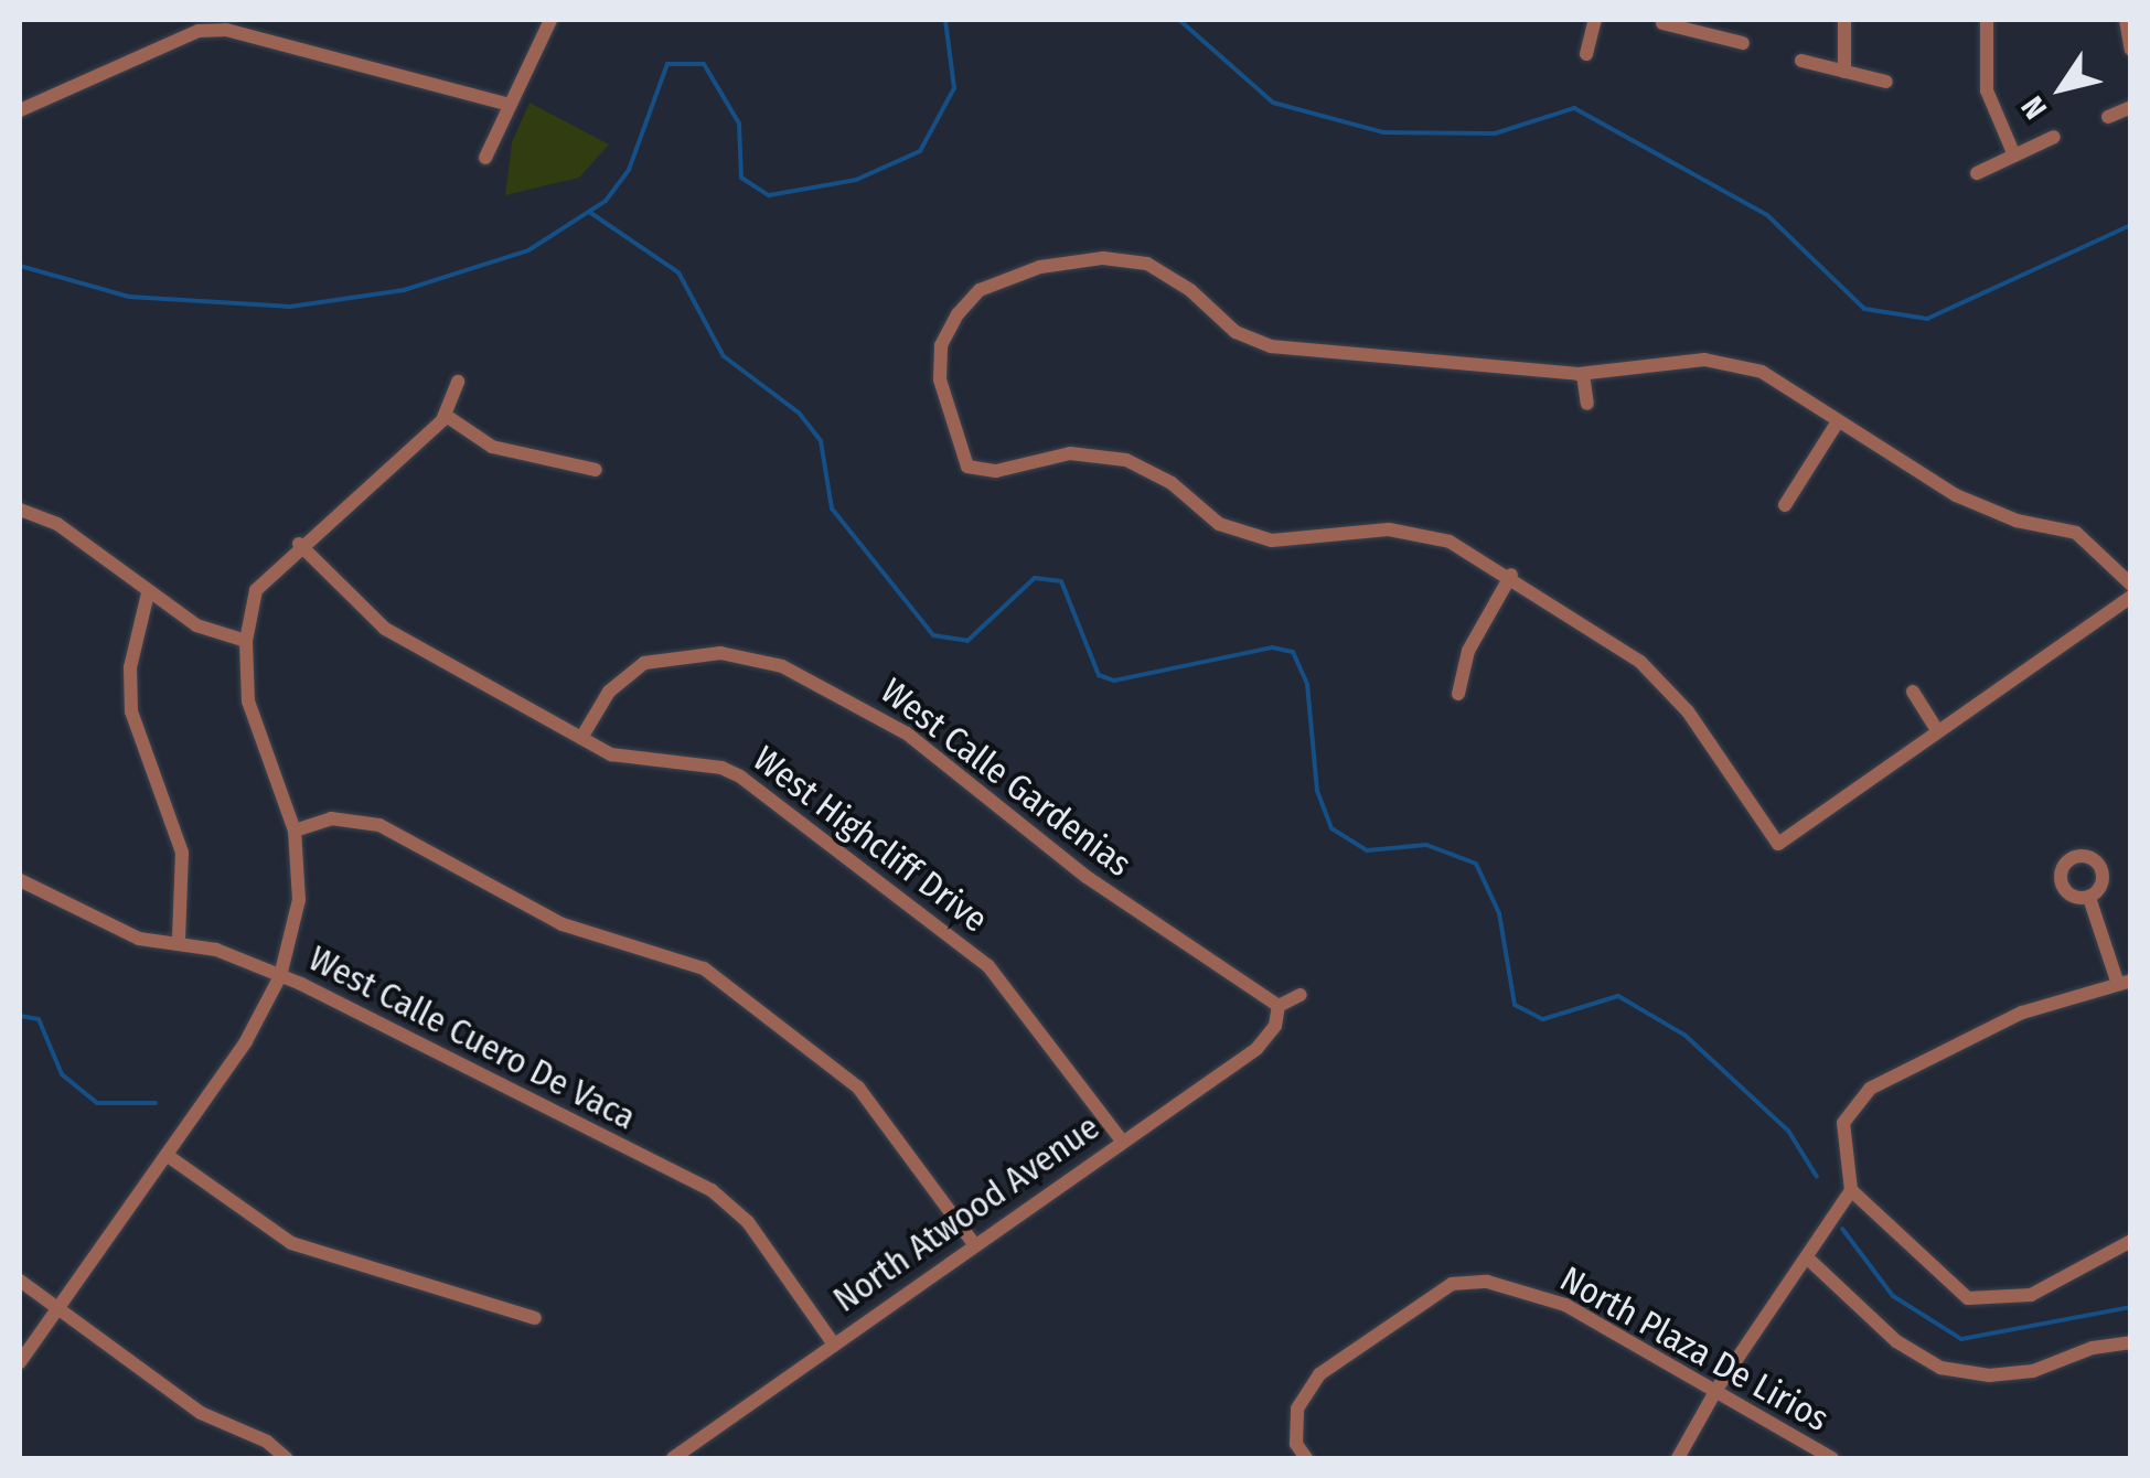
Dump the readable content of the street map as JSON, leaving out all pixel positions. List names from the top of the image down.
{
  "streets": {
    "street": [
      "West Calle Gardenias",
      "West Highcliff Drive",
      "West Calle Cuero De Vaca",
      "North Atwood Avenue",
      "North Plaza De Lirios"
    ]
  },
  "crossings": [
    ["West Calle Gardenias", "West Highcliff Drive"],
    ["West Calle Gardenias", "North Atwood Avenue"],
    ["West Highcliff Drive", "North Atwood Avenue"],
    ["West Calle Cuero De Vaca", "North Atwood Avenue"]
  ],
  "north": "bottom left"
}
